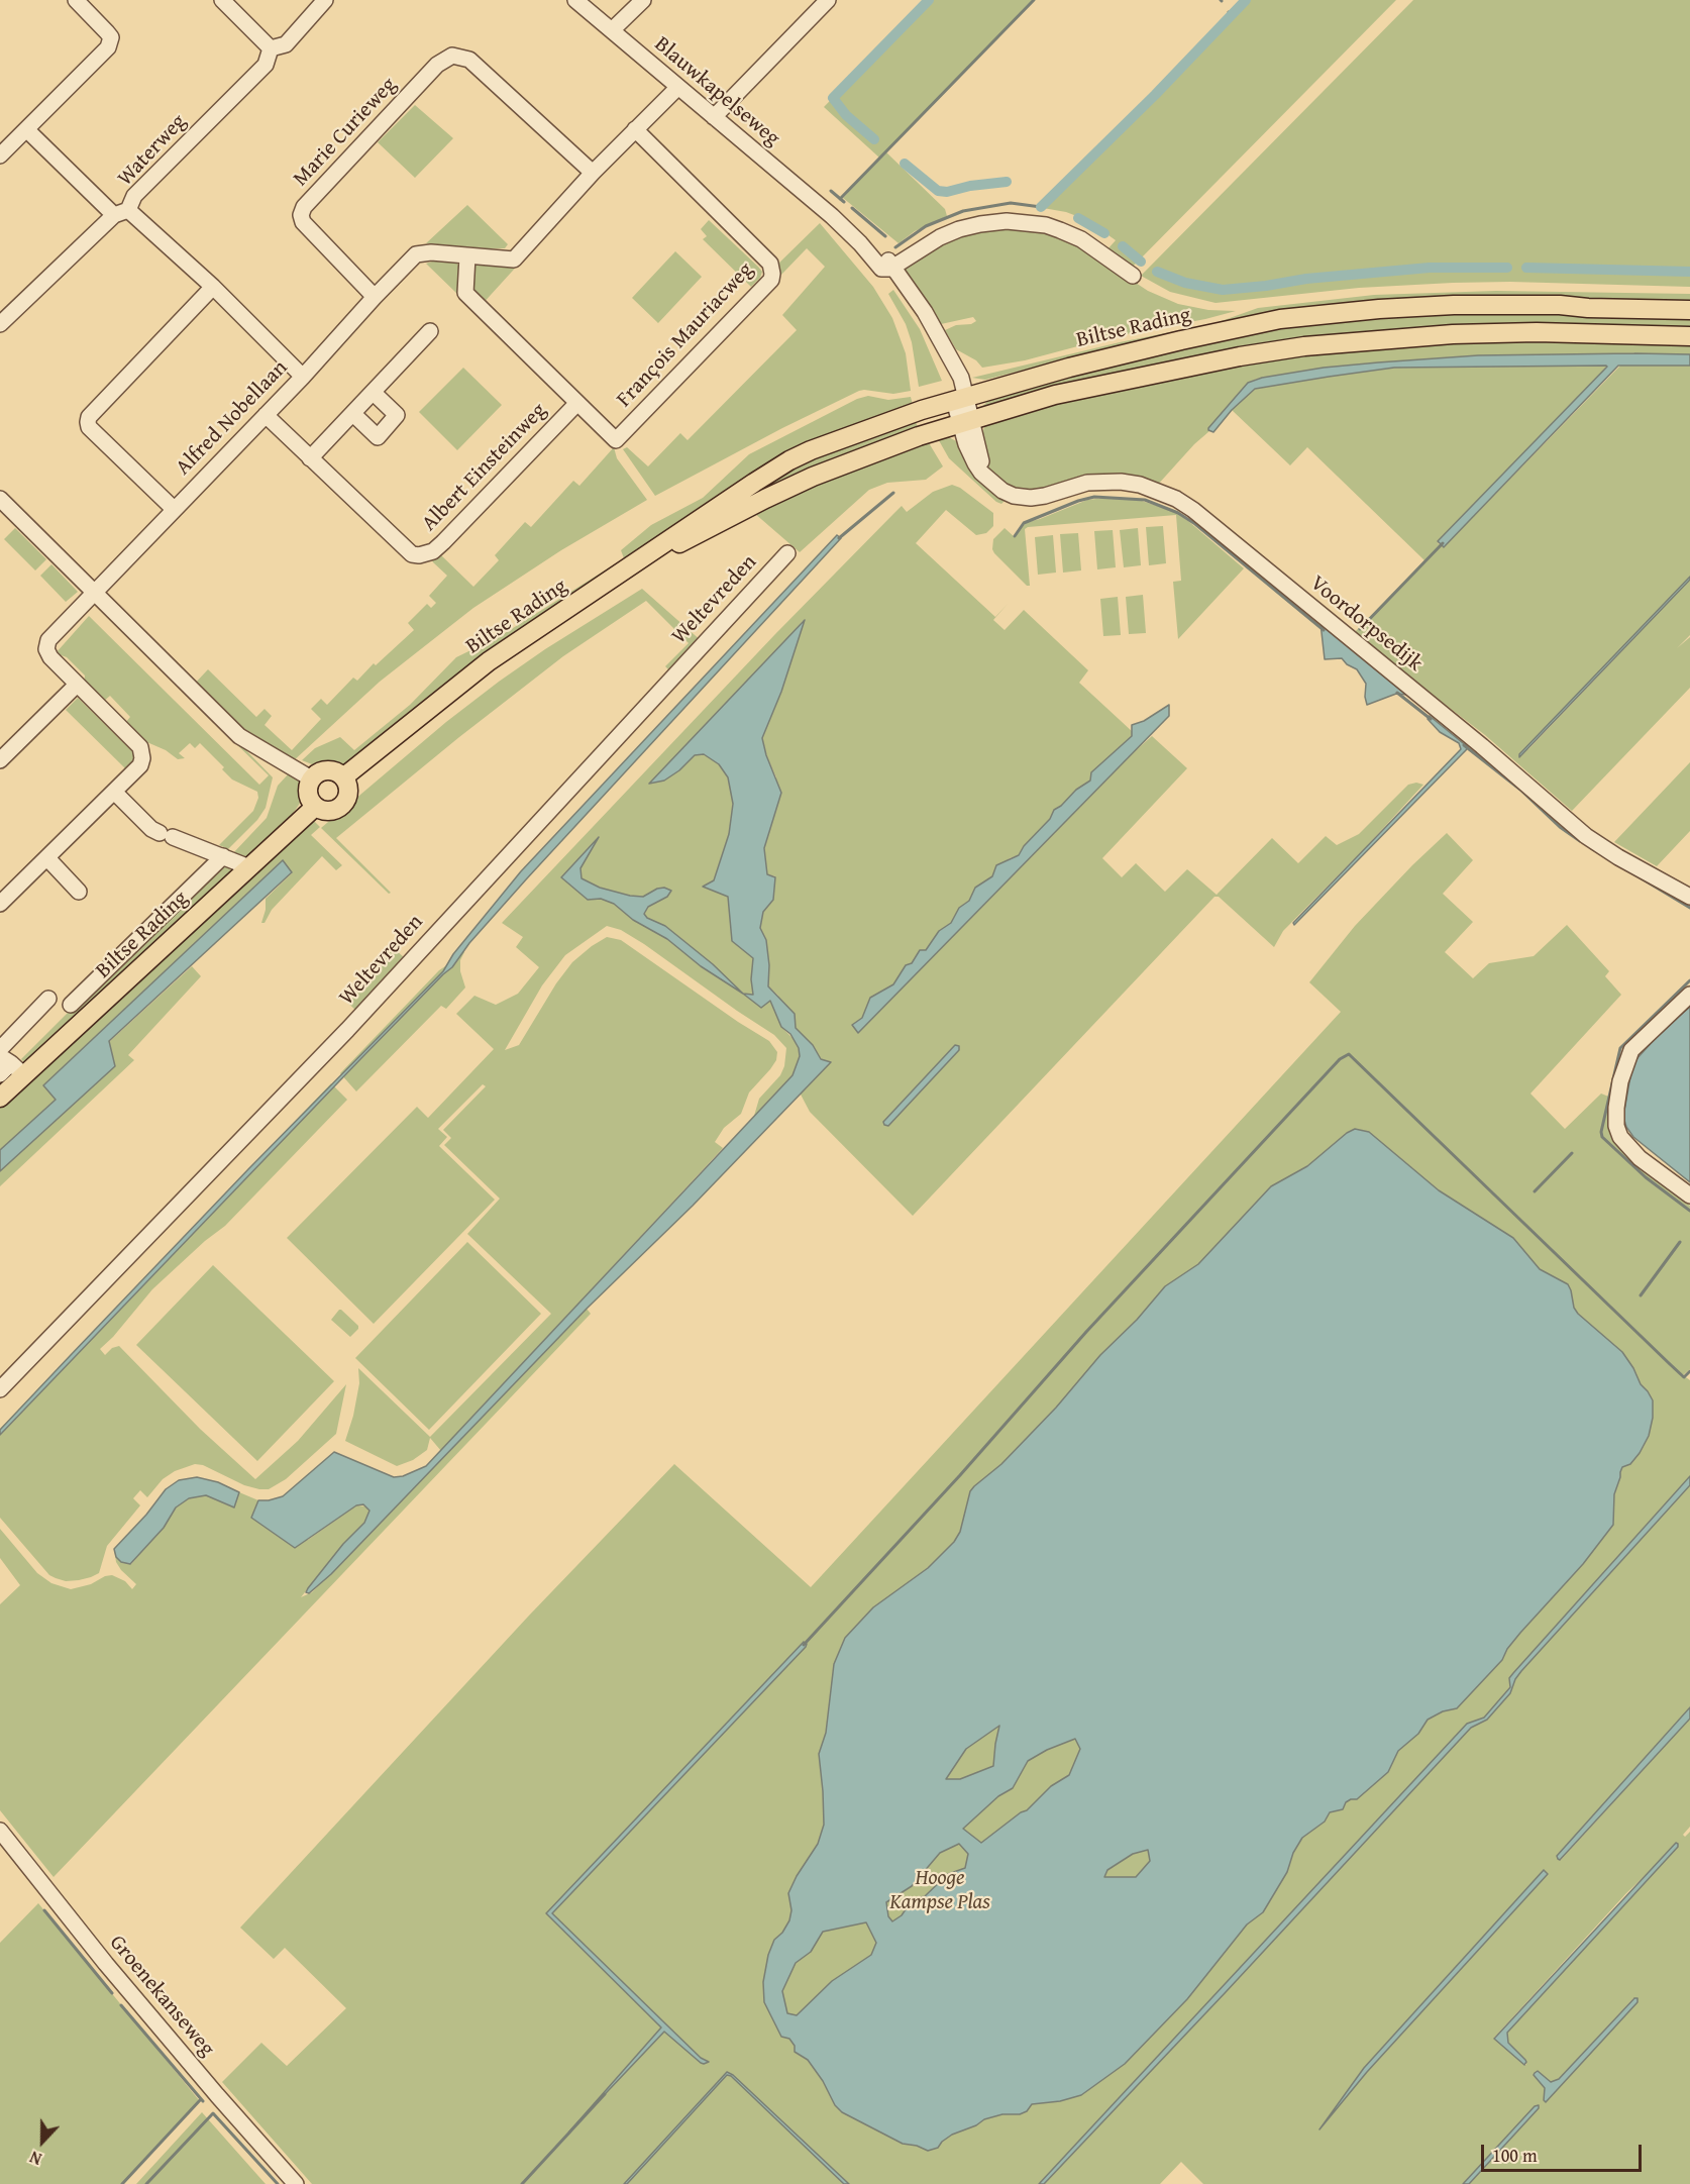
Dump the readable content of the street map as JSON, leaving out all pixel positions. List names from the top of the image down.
{
  "streets": {
    "main road": ["Biltse Rading"],
    "street": [
      "Blauwkapelseweg",
      "Marie Curieweg",
      "Waterweg",
      "François Mauriacweg",
      "Alfred Nobellaan",
      "Albert Einsteinweg",
      "Weltevreden",
      "Voordorpsedijk",
      "Groenekanseweg"
    ]
  },
  "crossings": [
    ["Blauwkapelseweg", "Biltse Rading"],
    ["Blauwkapelseweg", "Alfred Nobellaan"],
    ["Blauwkapelseweg", "Voordorpsedijk"],
    ["Marie Curieweg", "Alfred Nobellaan"],
    ["Biltse Rading", "Voordorpsedijk"],
    ["François Mauriacweg", "Alfred Nobellaan"],
    ["François Mauriacweg", "Albert Einsteinweg"],
    ["Alfred Nobellaan", "Albert Einsteinweg"]
  ],
  "parks": ["Hooge Kampse Plas"],
  "scale_bar": "100 m",
  "north": "bottom"
}
